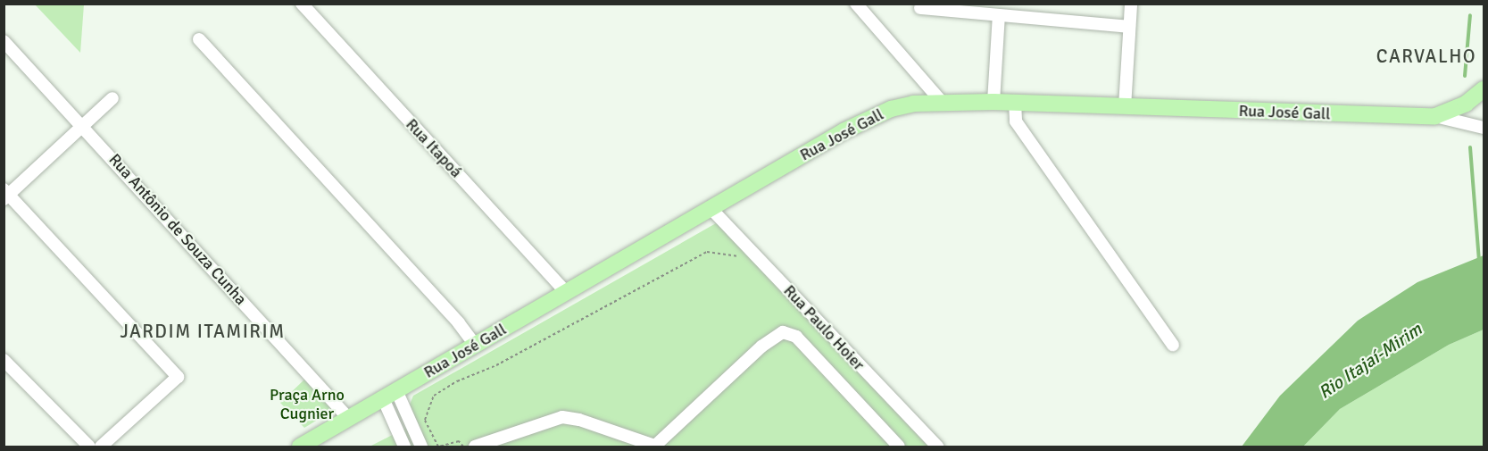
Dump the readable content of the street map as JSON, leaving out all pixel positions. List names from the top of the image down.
{
  "streets": {
    "main road": ["Rua José Gall"],
    "street": ["Rua Itapoá", "Rua Antônio de Souza Cunha", "Rua Paulo Hoier"]
  },
  "crossings": [
    ["Rua José Gall", "Rua Itapoá"],
    ["Rua José Gall", "Rua Antônio de Souza Cunha"],
    ["Rua José Gall", "Rua Paulo Hoier"]
  ],
  "districts": ["CARVALHO", "JARDIM ITAMIRIM"],
  "water": ["Rio Itajaí-Mirim"],
  "parks": ["Praça Arno Cugnier"]
}
